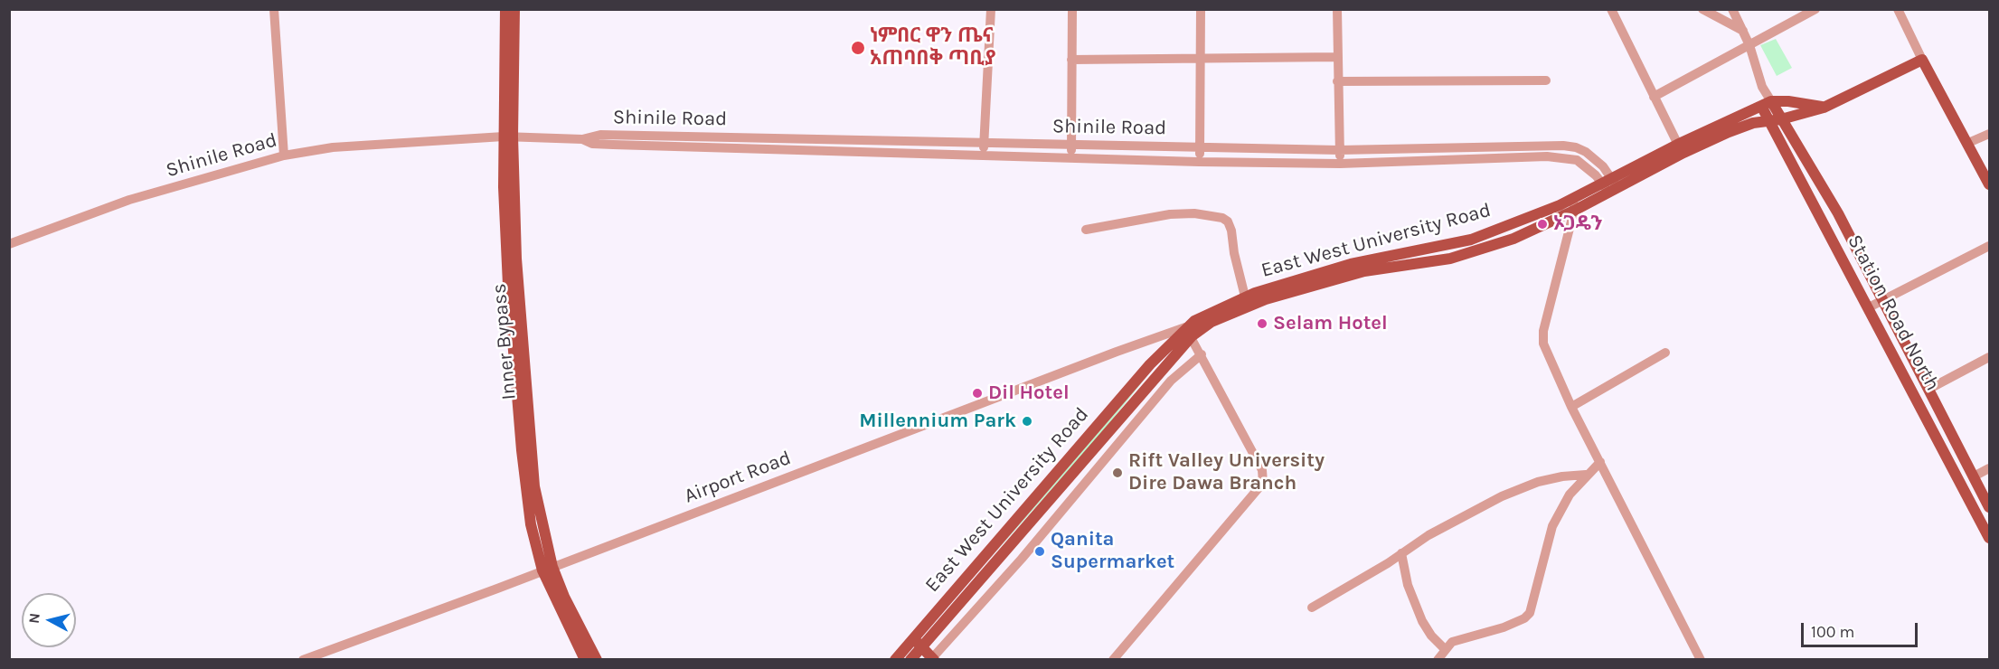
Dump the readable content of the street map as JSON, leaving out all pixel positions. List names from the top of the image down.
{
  "streets": {
    "main road": ["East West University Road", "Station Road North", "Inner Bypass"],
    "street": ["Shinile Road", "Airport Road"]
  },
  "crossings": [
    ["Shinile Road", "East West University Road"],
    ["Shinile Road", "Inner Bypass"],
    ["East West University Road", "Station Road North"],
    ["East West University Road", "Airport Road"],
    ["Inner Bypass", "Airport Road"]
  ],
  "places": [
    "ነምበር ዋን ጤና አጠባበቅ ጣቢያ",
    "ኦጋዴን",
    "Selam Hotel",
    "Dil Hotel",
    "Millennium Park",
    "Rift Valley University Dire Dawa Branch",
    "Qanita Supermarket"
  ],
  "scale_bar": "100 m",
  "north": "left"
}
